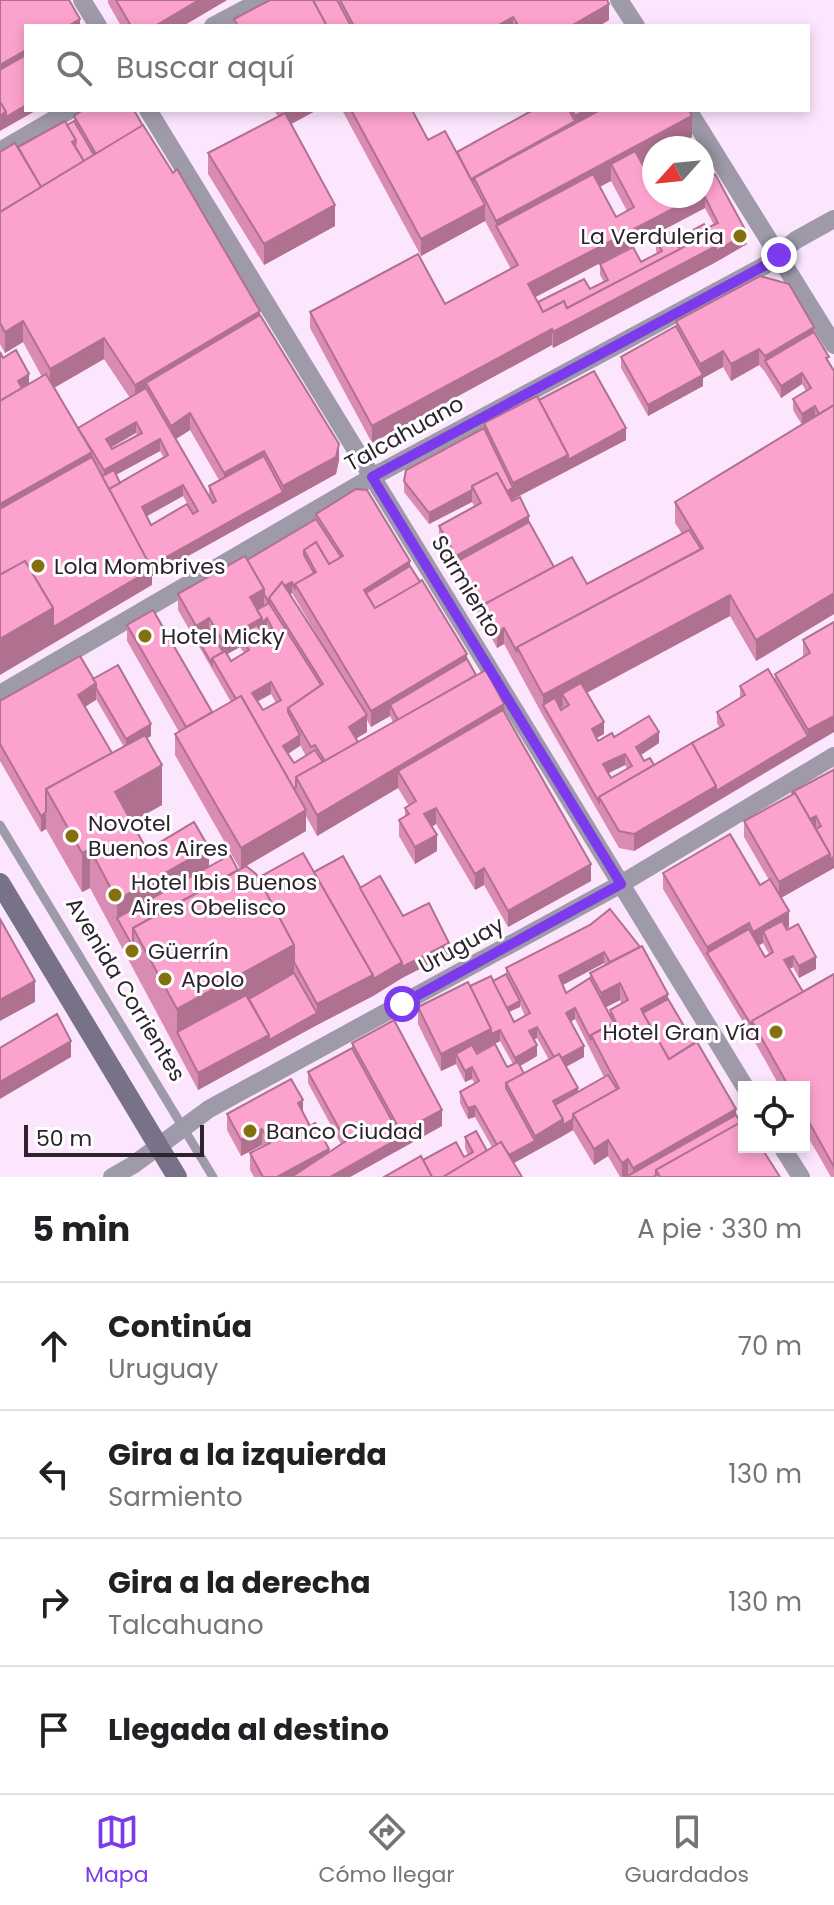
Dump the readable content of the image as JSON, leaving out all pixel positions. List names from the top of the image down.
{
  "streets": {
    "street": ["Talcahuano", "Sarmiento", "Uruguay"],
    "lane": ["Avenida Corrientes"]
  },
  "crossings": [
    ["Talcahuano", "Sarmiento"],
    ["Sarmiento", "Uruguay"],
    ["Uruguay", "Avenida Corrientes"]
  ],
  "places": [
    "La Verduleria",
    "Lola Mombrives",
    "Hotel Micky",
    "Novotel Buenos Aires",
    "Hotel Ibis Buenos Aires Obelisco",
    "Güerrín",
    "Apolo",
    "Hotel Gran Vía",
    "Banco Ciudad"
  ],
  "scale_bar": "50 m",
  "north": "bottom left",
  "page": {
    "search": "Buscar aquí",
    "scale": "50 m",
    "heading": ["5 min", "A pie · 330 m"],
    "list": [
      ["Continúa", "Uruguay", "70 m"],
      ["Gira a la izquierda", "Sarmiento", "130 m"],
      ["Gira a la derecha", "Talcahuano", "130 m"],
      "Llegada al destino"
    ],
    "nav": ["Mapa", "Cómo llegar", "Guardados"]
  }
}
